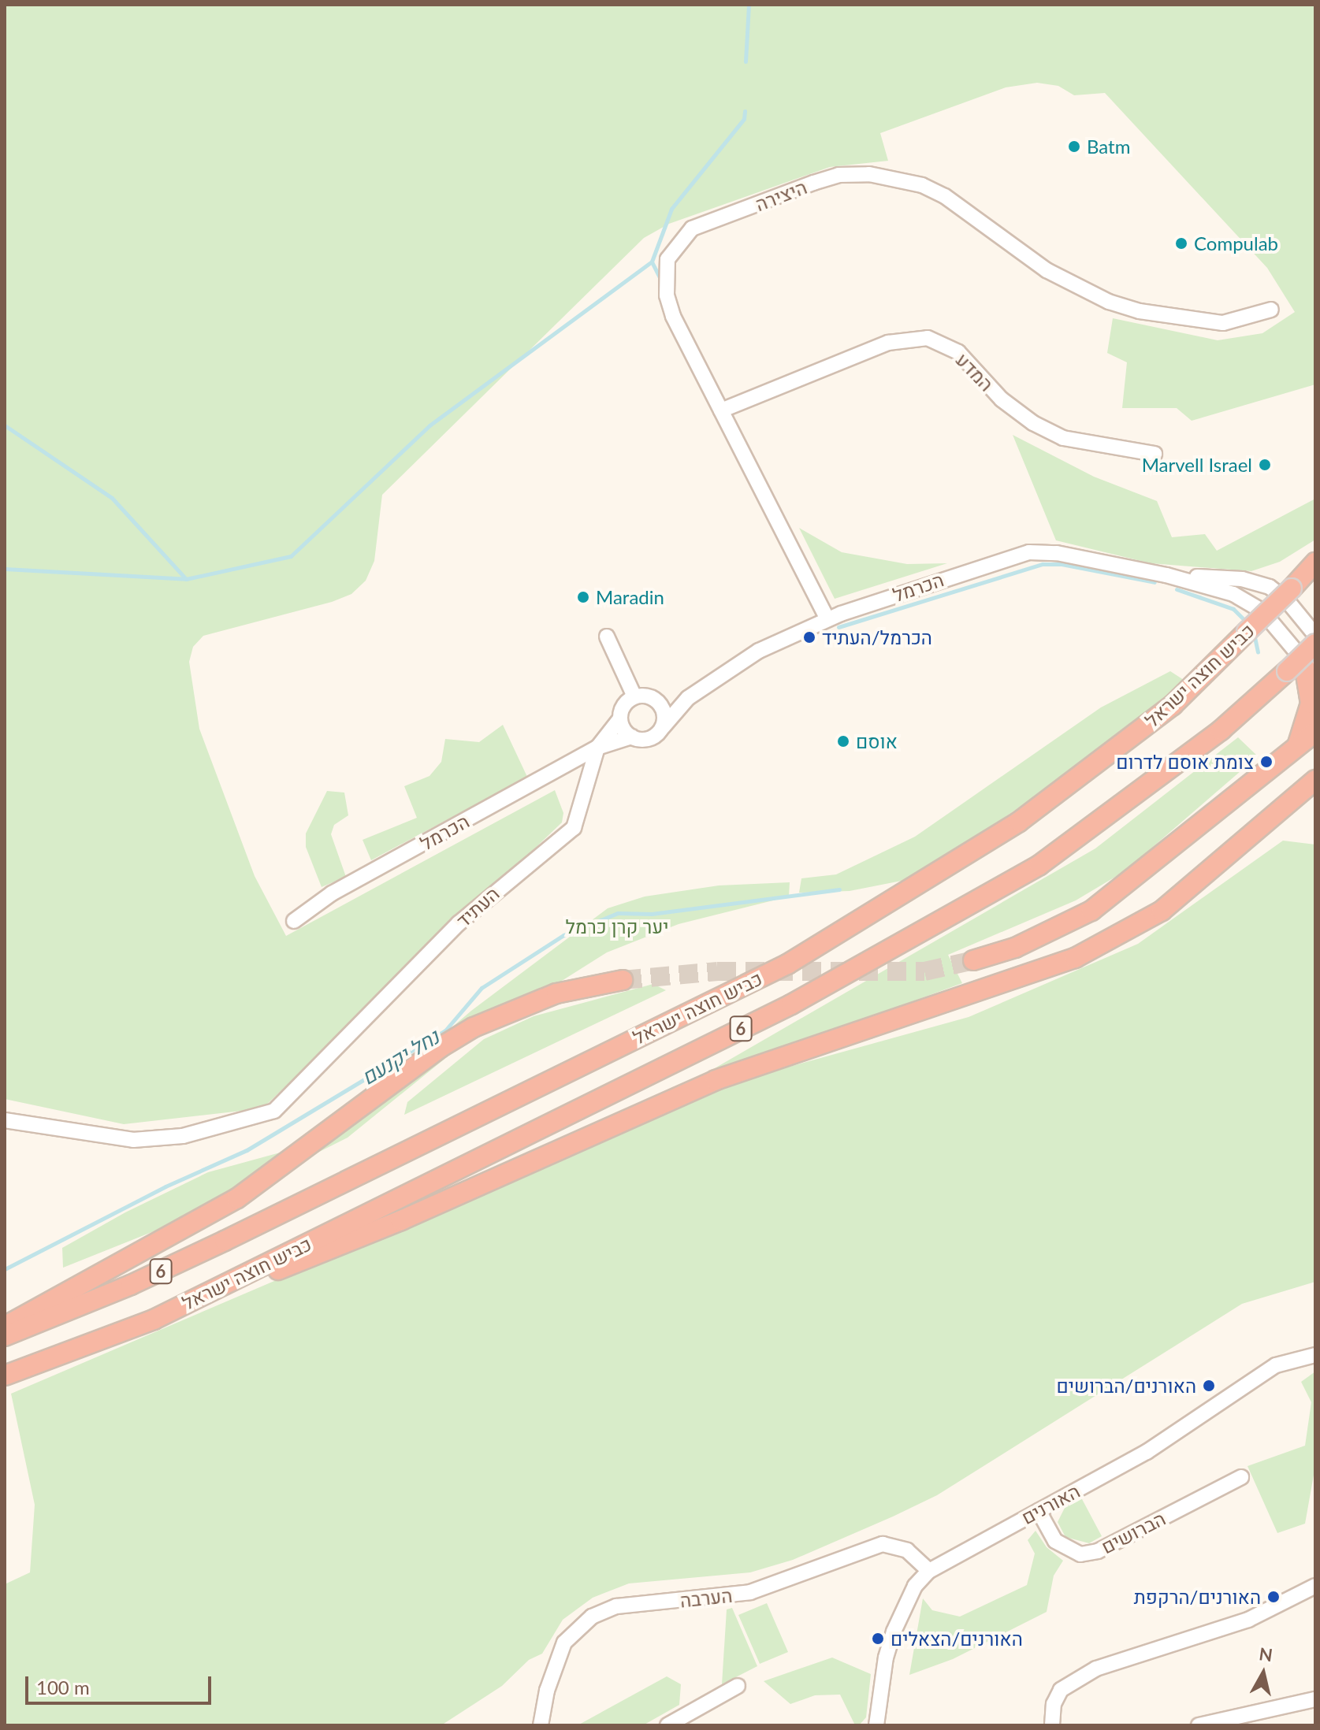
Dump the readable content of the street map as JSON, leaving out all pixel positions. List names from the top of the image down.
{
  "streets": {
    "highway": ["כביש חוצה ישראל", "6"],
    "street": [
      "היצירה",
      "המדע",
      "הכרמל",
      "העתיד",
      "האורנים",
      "הברושים",
      "הערבה"
    ]
  },
  "crossings": [
    ["היצירה", "המדע"],
    ["היצירה", "הכרמל"],
    ["הכרמל", "העתיד"],
    ["האורנים", "הברושים"],
    ["האורנים", "הערבה"]
  ],
  "water": ["נחל יקנעם"],
  "parks": ["יער קרן כרמל"],
  "places": [
    "Batm",
    "Compulab",
    "Marvell Israel",
    "Maradin",
    "הכרמל/העתיד",
    "אוסם",
    "צומת אוסם לדרום",
    "האורנים/הברושים",
    "האורנים/הרקפת",
    "האורנים/הצאלים"
  ],
  "scale_bar": "100 m",
  "north": "top"
}
